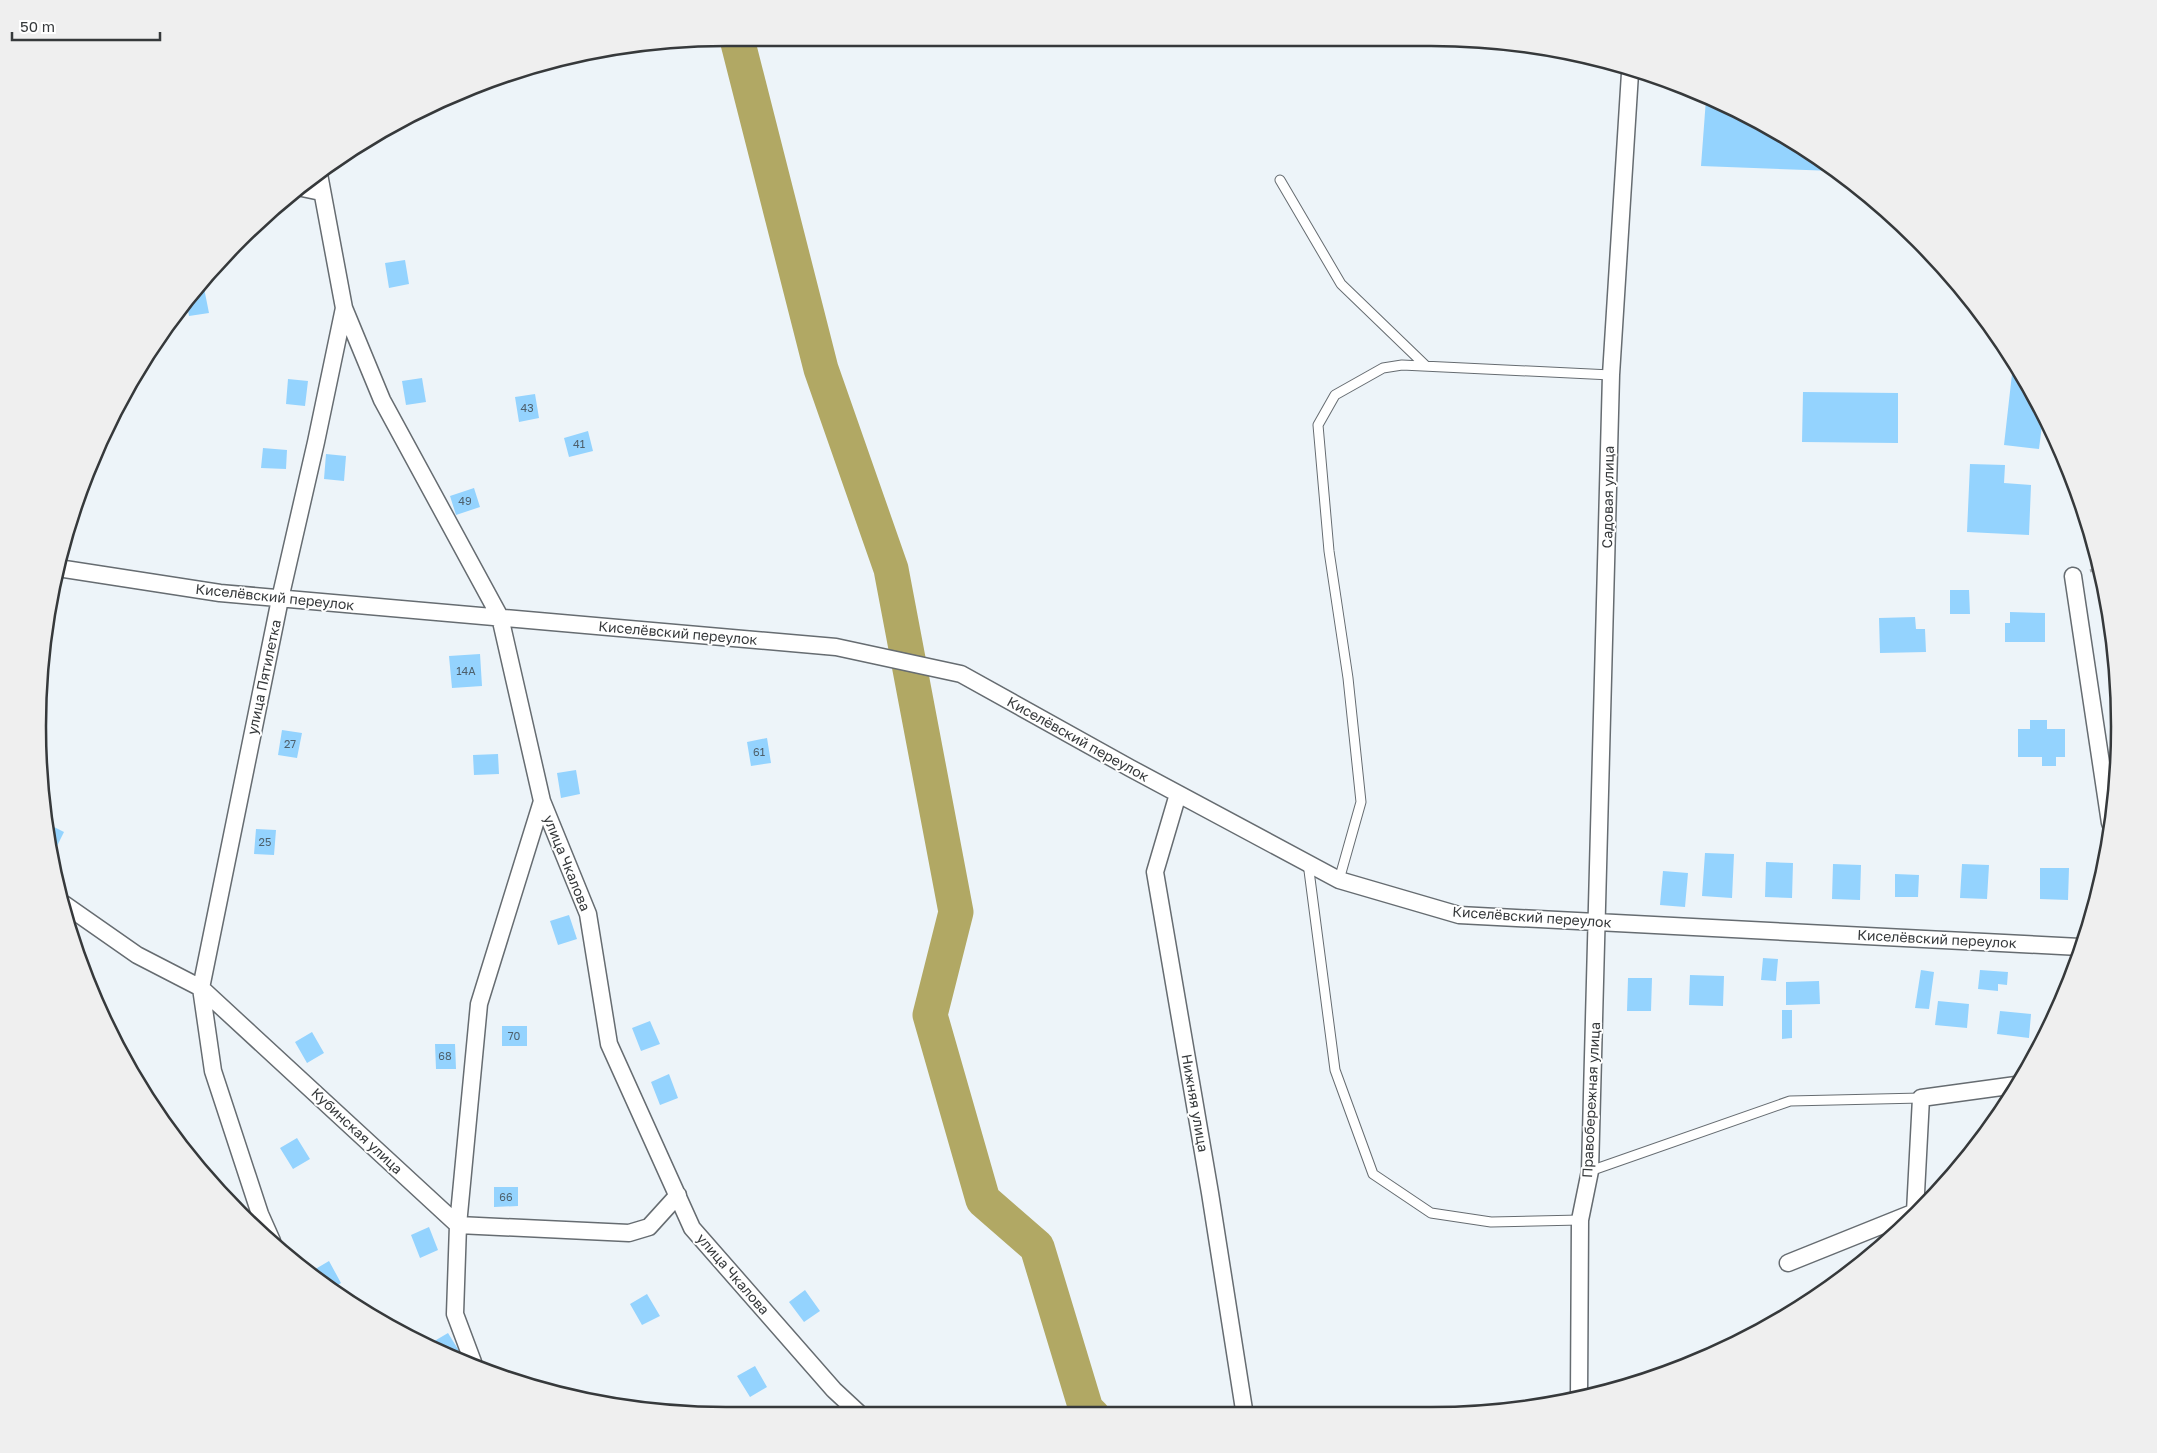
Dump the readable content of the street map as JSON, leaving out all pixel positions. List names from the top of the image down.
{
  "streets": {
    "street": [
      "Садовая улица",
      "Киселёвский переулок",
      "улица Пятилетка",
      "улица Чкалова",
      "Правобережная улица",
      "Нижняя улица",
      "Кубинская улица"
    ]
  },
  "crossings": [
    ["Садовая улица", "Киселёвский переулок"],
    ["Садовая улица", "Правобережная улица"],
    ["Киселёвский переулок", "улица Пятилетка"],
    ["Киселёвский переулок", "Правобережная улица"],
    ["Киселёвский переулок", "Нижняя улица"],
    ["улица Пятилетка", "улица Чкалова"],
    ["улица Пятилетка", "Кубинская улица"],
    ["улица Чкалова", "Кубинская улица"]
  ],
  "house_numbers": [
    "43",
    "41",
    "49",
    "14А",
    "27",
    "61",
    "25",
    "70",
    "68",
    "66"
  ],
  "scale_bar": "50 m"
}
